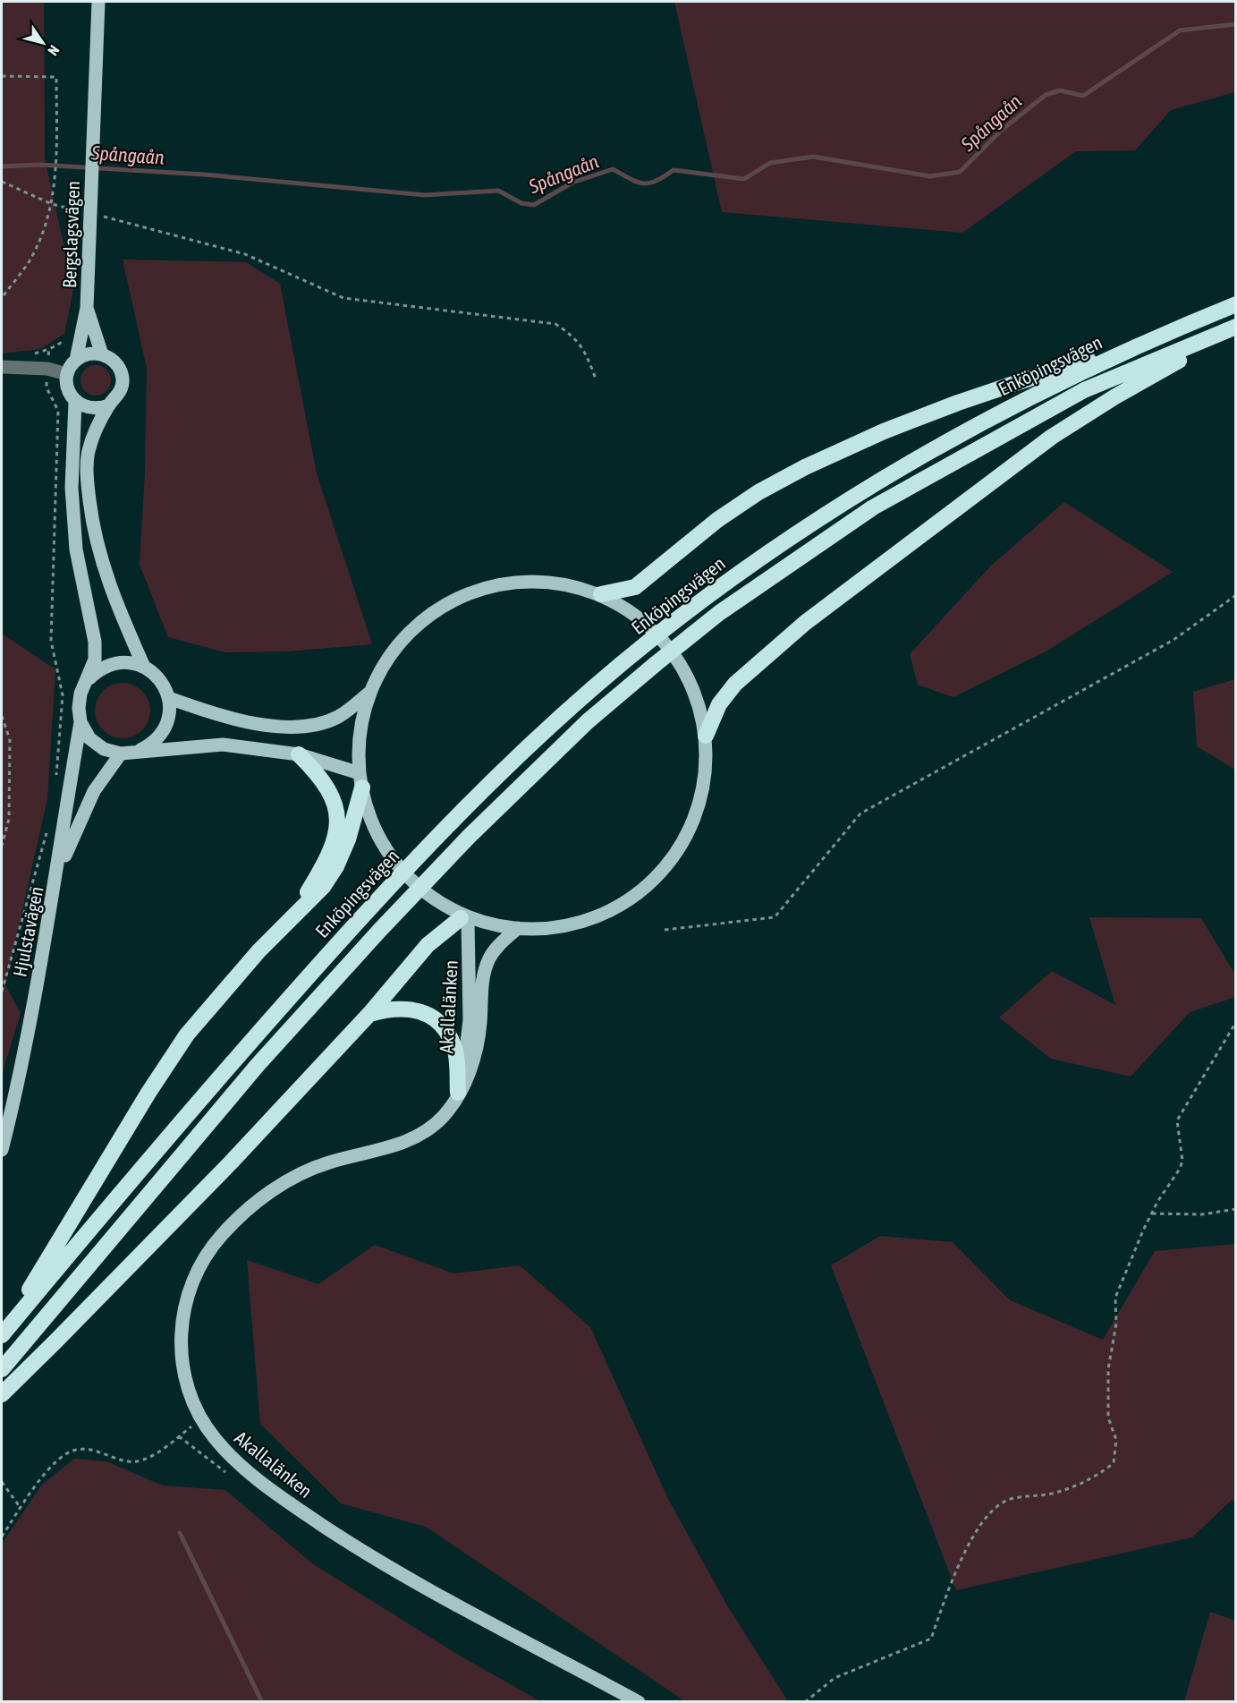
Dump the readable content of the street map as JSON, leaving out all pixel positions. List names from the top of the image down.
{
  "streets": {
    "highway": ["Enköpingsvägen"],
    "main road": ["Bergslagsvägen", "Hjulstavägen", "Akallalänken"]
  },
  "crossings": [
    ["Bergslagsvägen", "Hjulstavägen"]
  ],
  "water": ["Spångaån"],
  "north": "bottom right"
}
